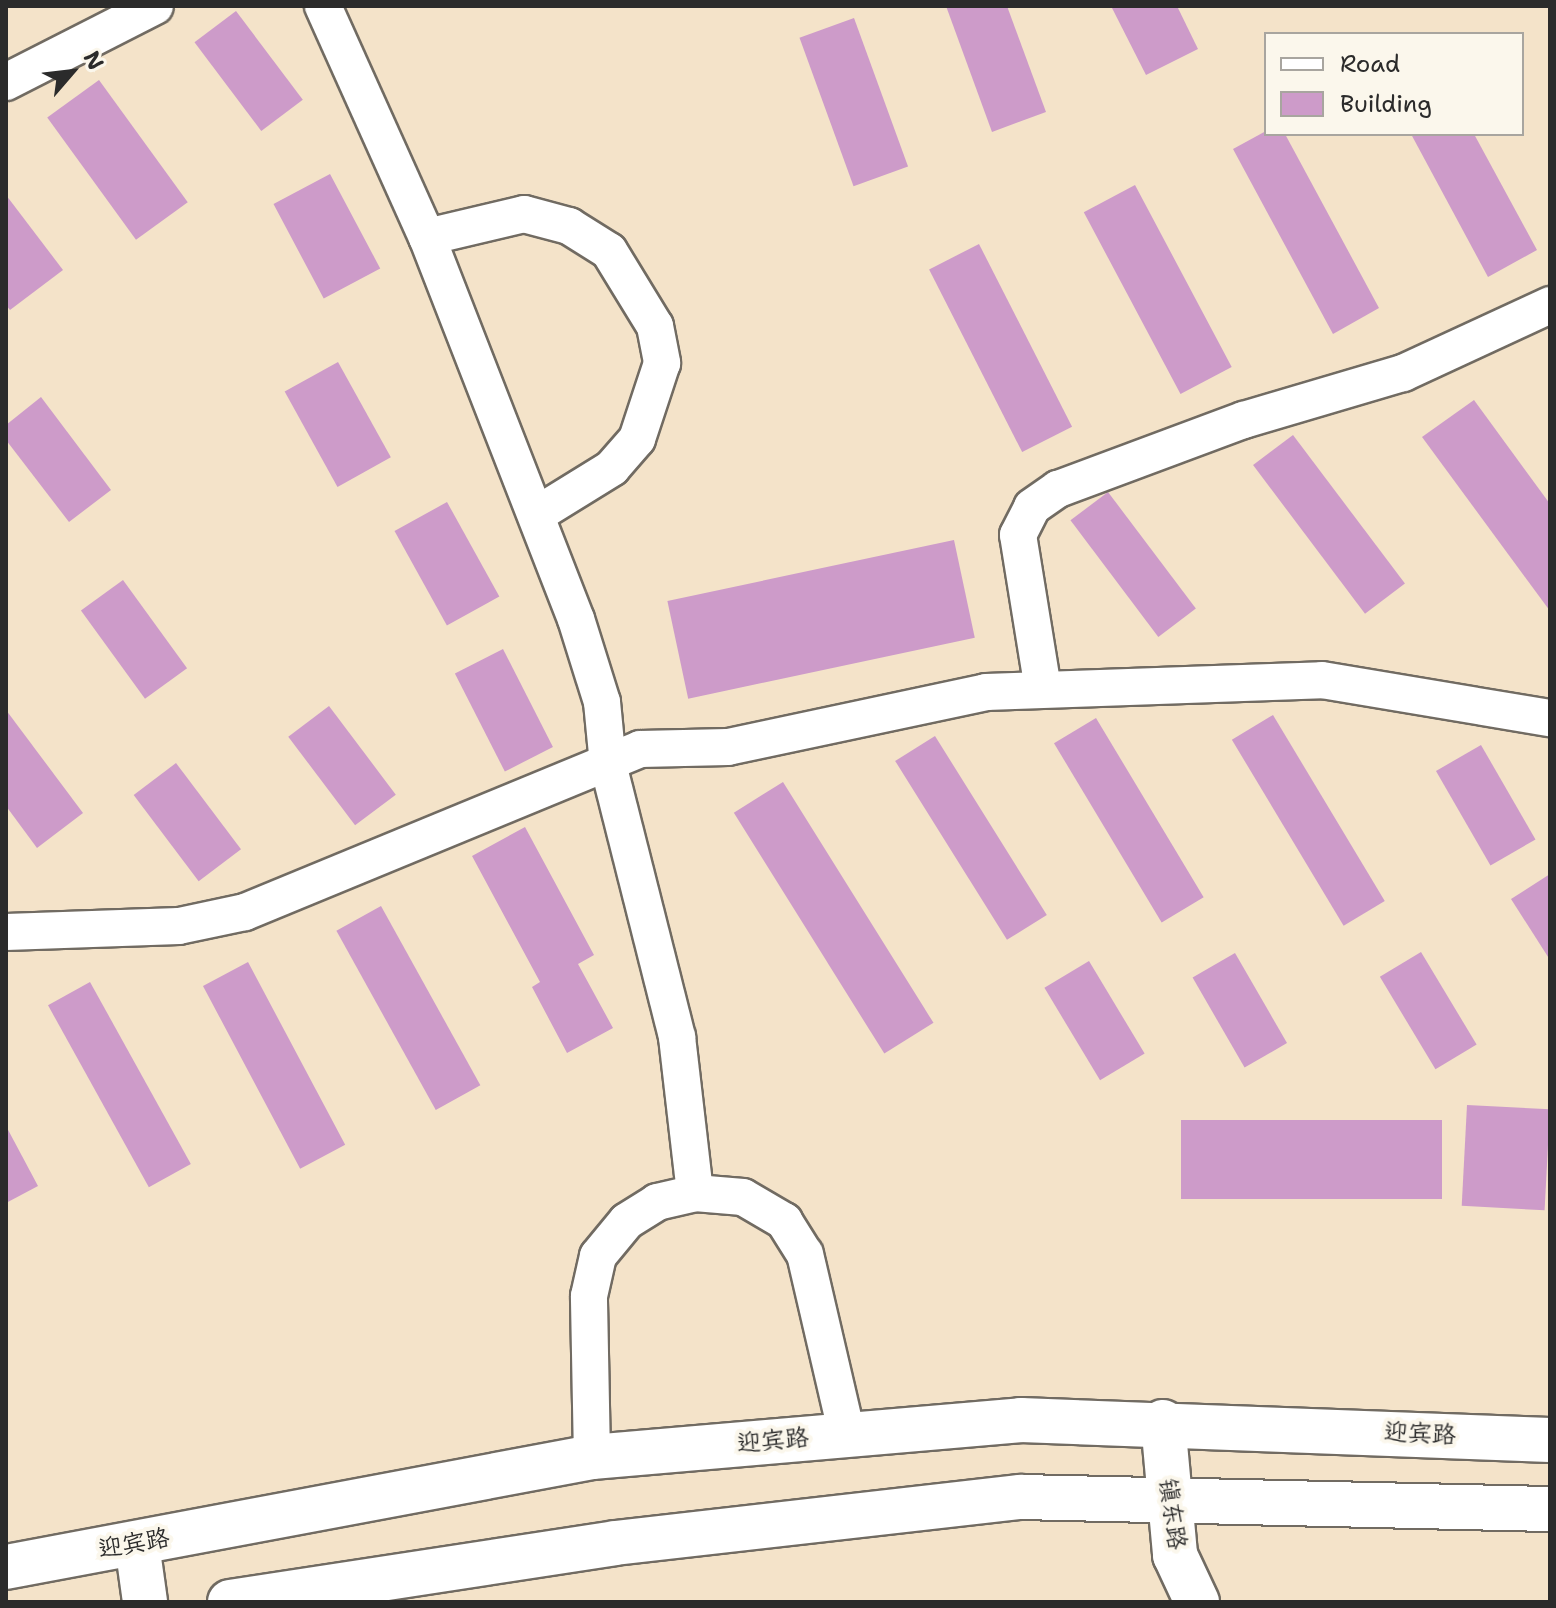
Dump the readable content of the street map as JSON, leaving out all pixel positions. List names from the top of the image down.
{
  "streets": {
    "main road": ["迎宾路", "镇东路"]
  },
  "crossings": [
    ["迎宾路", "镇东路"]
  ],
  "legend": ["Road", "Building"],
  "north": "top right"
}
